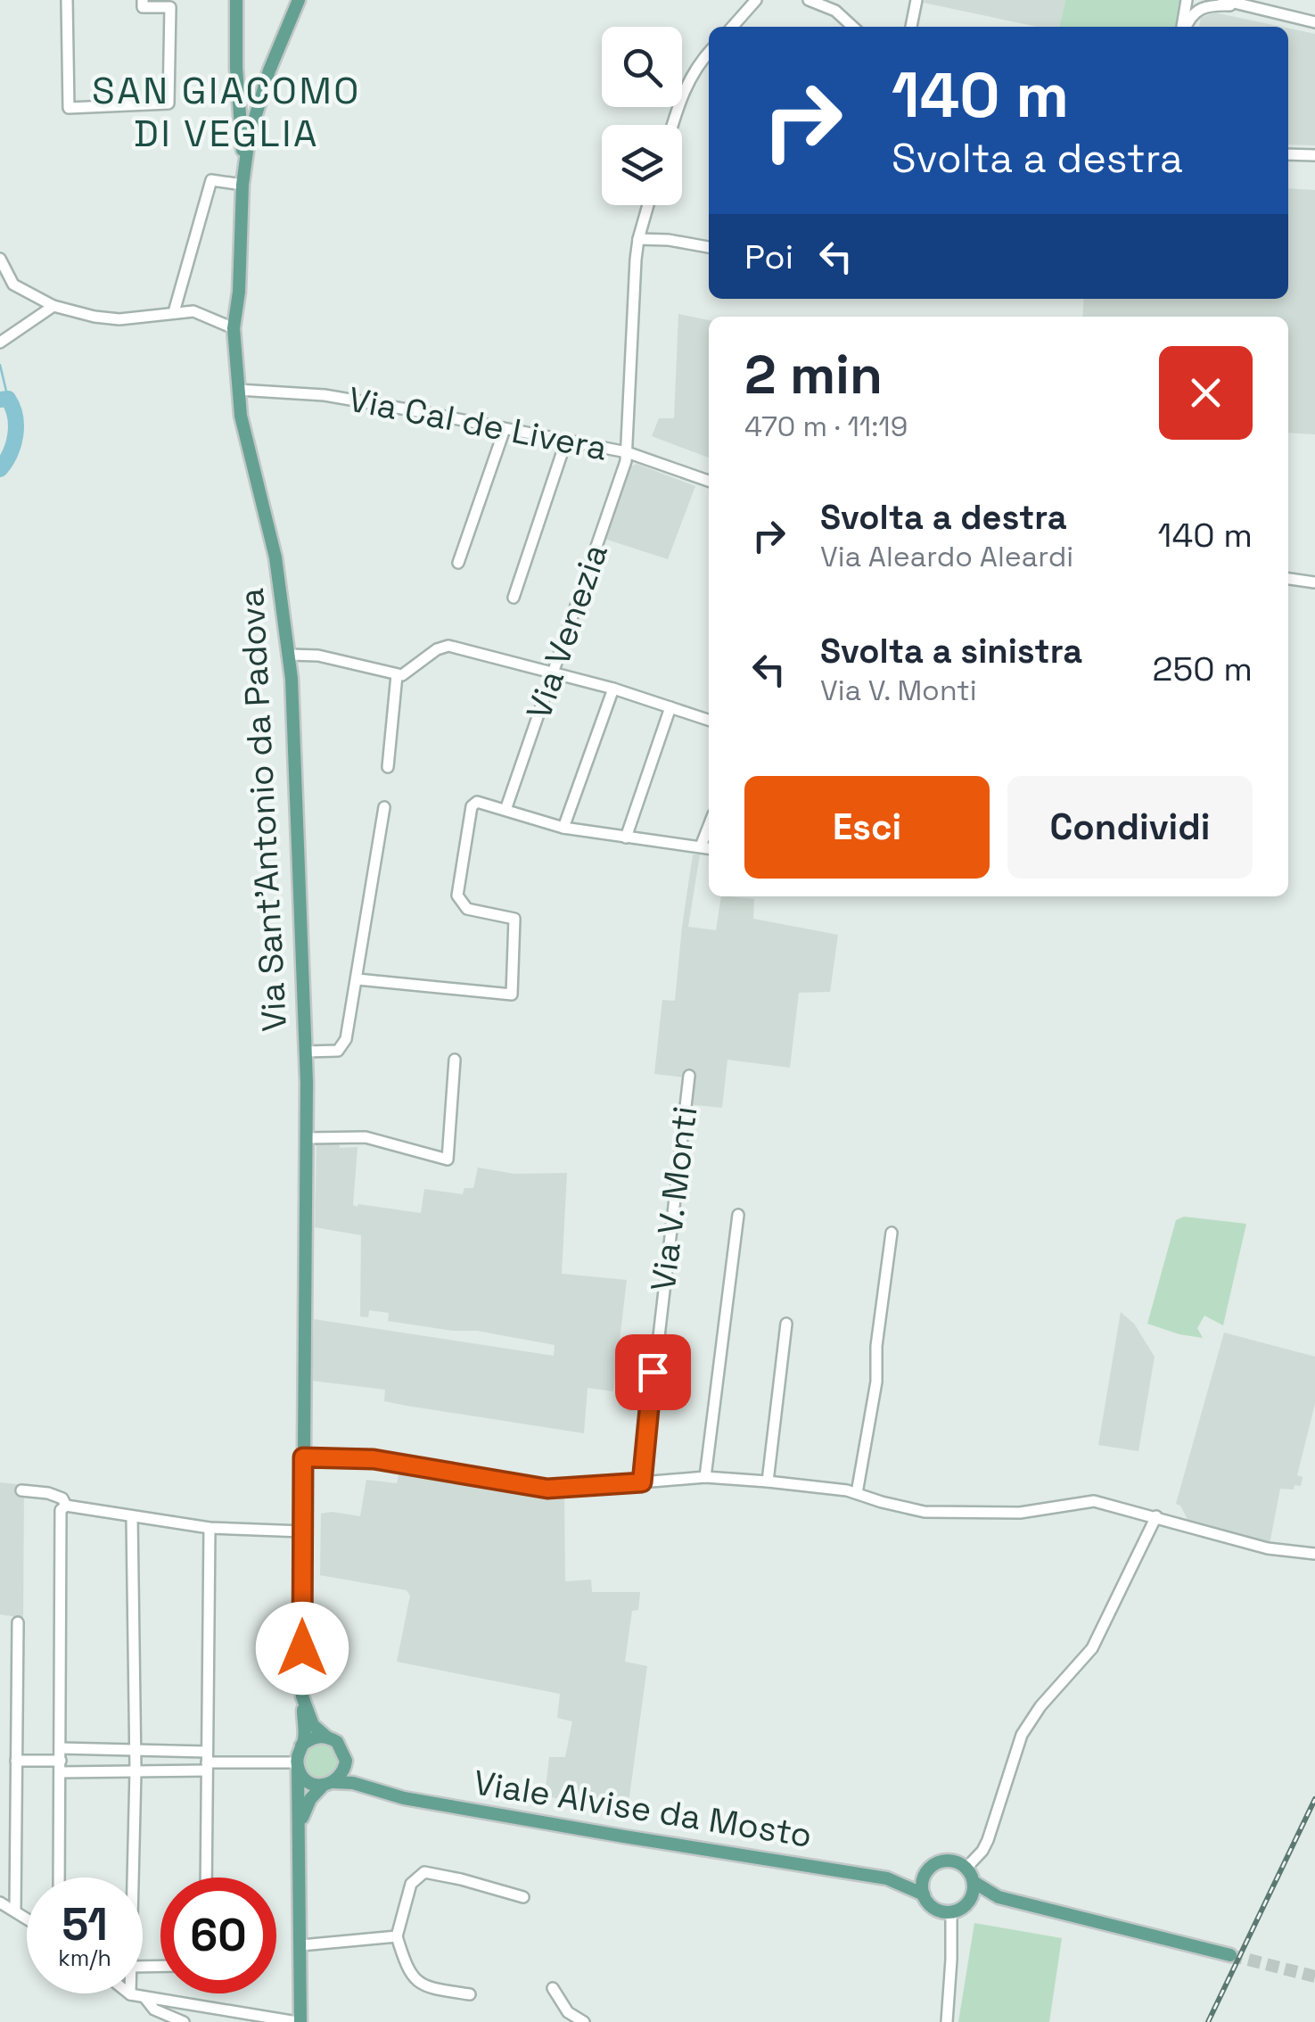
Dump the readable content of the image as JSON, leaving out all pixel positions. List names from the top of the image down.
{
  "streets": {
    "main road": ["Via Sant'Antonio da Padova", "Viale Alvise da Mosto"],
    "street": ["Via Cal de Livera", "Via Venezia", "Via V. Monti"]
  },
  "crossings": [
    ["Via Cal de Livera", "Via Venezia"],
    ["Via Cal de Livera", "Via Sant'Antonio da Padova"],
    ["Via Sant'Antonio da Padova", "Viale Alvise da Mosto"]
  ],
  "districts": ["SAN GIACOMO DI VEGLIA"],
  "page": {
    "turn": ["140 m", "Svolta a destra"],
    "then": "Poi",
    "heading": ["2 min", "470 m · 11:19"],
    "list": [
      {
        "name": "Svolta a destra",
        "note": "Via Aleardo Aleardi",
        "value": "140 m"
      },
      {
        "name": "Svolta a sinistra",
        "note": "Via V. Monti",
        "value": "250 m"
      }
    ],
    "buttons": ["Esci", "Condividi"],
    "speed": "51 km/h",
    "limit": "60"
  }
}
